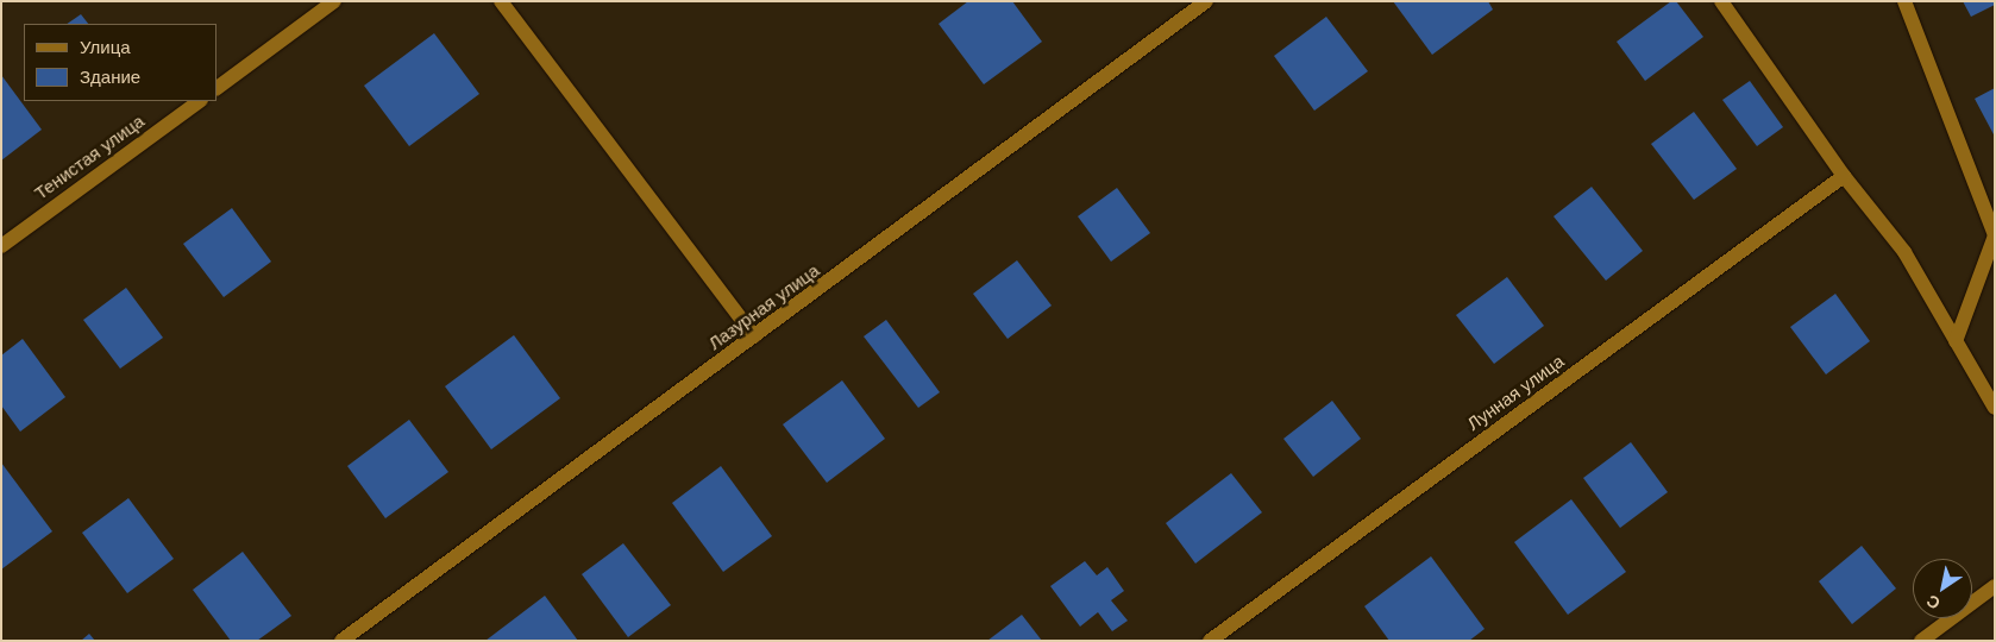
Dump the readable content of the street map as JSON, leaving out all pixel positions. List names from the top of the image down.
{
  "streets": {
    "street": ["Тенистая улица", "Лазурная улица", "Лунная улица"]
  },
  "legend": ["Улица", "Здание"],
  "north": "bottom left"
}
